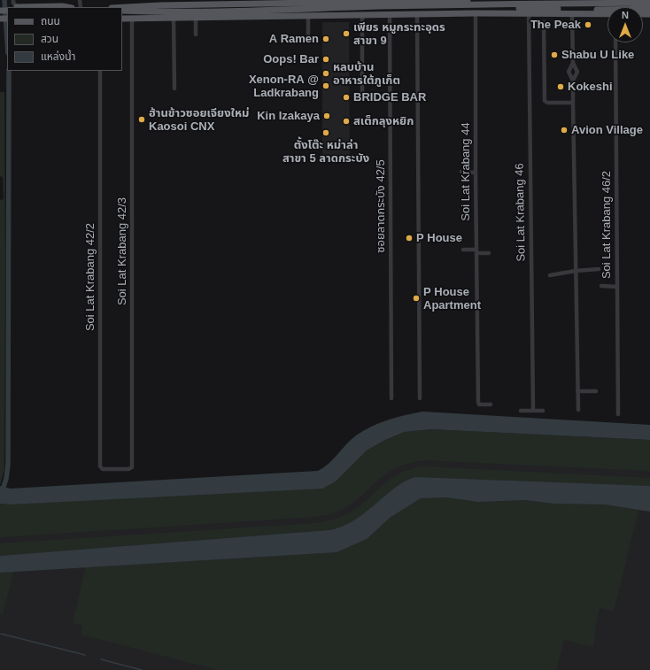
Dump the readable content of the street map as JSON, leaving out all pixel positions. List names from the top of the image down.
{
  "streets": {
    "street": [
      "Soi Lat Krabang 44",
      "ซอยลาดกระบัง 42/5",
      "Soi Lat Krabang 46",
      "Soi Lat Krabang 46/2",
      "Soi Lat Krabang 42/3",
      "Soi Lat Krabang 42/2"
    ]
  },
  "crossings": [
    ["Soi Lat Krabang 42/3", "Soi Lat Krabang 42/2"]
  ],
  "places": [
    "The Peak",
    "เพียร หมูกระทะอุดร สาขา 9",
    "A Ramen",
    "Shabu U Like",
    "Oops! Bar",
    "หลบบ้าน อาหารใต้ภูเก็ต",
    "Xenon-RA @ Ladkrabang",
    "Kokeshi",
    "BRIDGE BAR",
    "Kin Izakaya",
    "ฮ้านข้าวซอยเจียงใหม่ Kaosoi CNX",
    "สเต็กลุงหยิก",
    "Avion Village",
    "ตั้งโต๊ะ หม่าล่า สาขา 5 ลาดกระบัง",
    "P House",
    "P House Apartment"
  ],
  "legend": ["ถนน", "สวน", "แหล่งน้ำ"],
  "north": "top"
}
